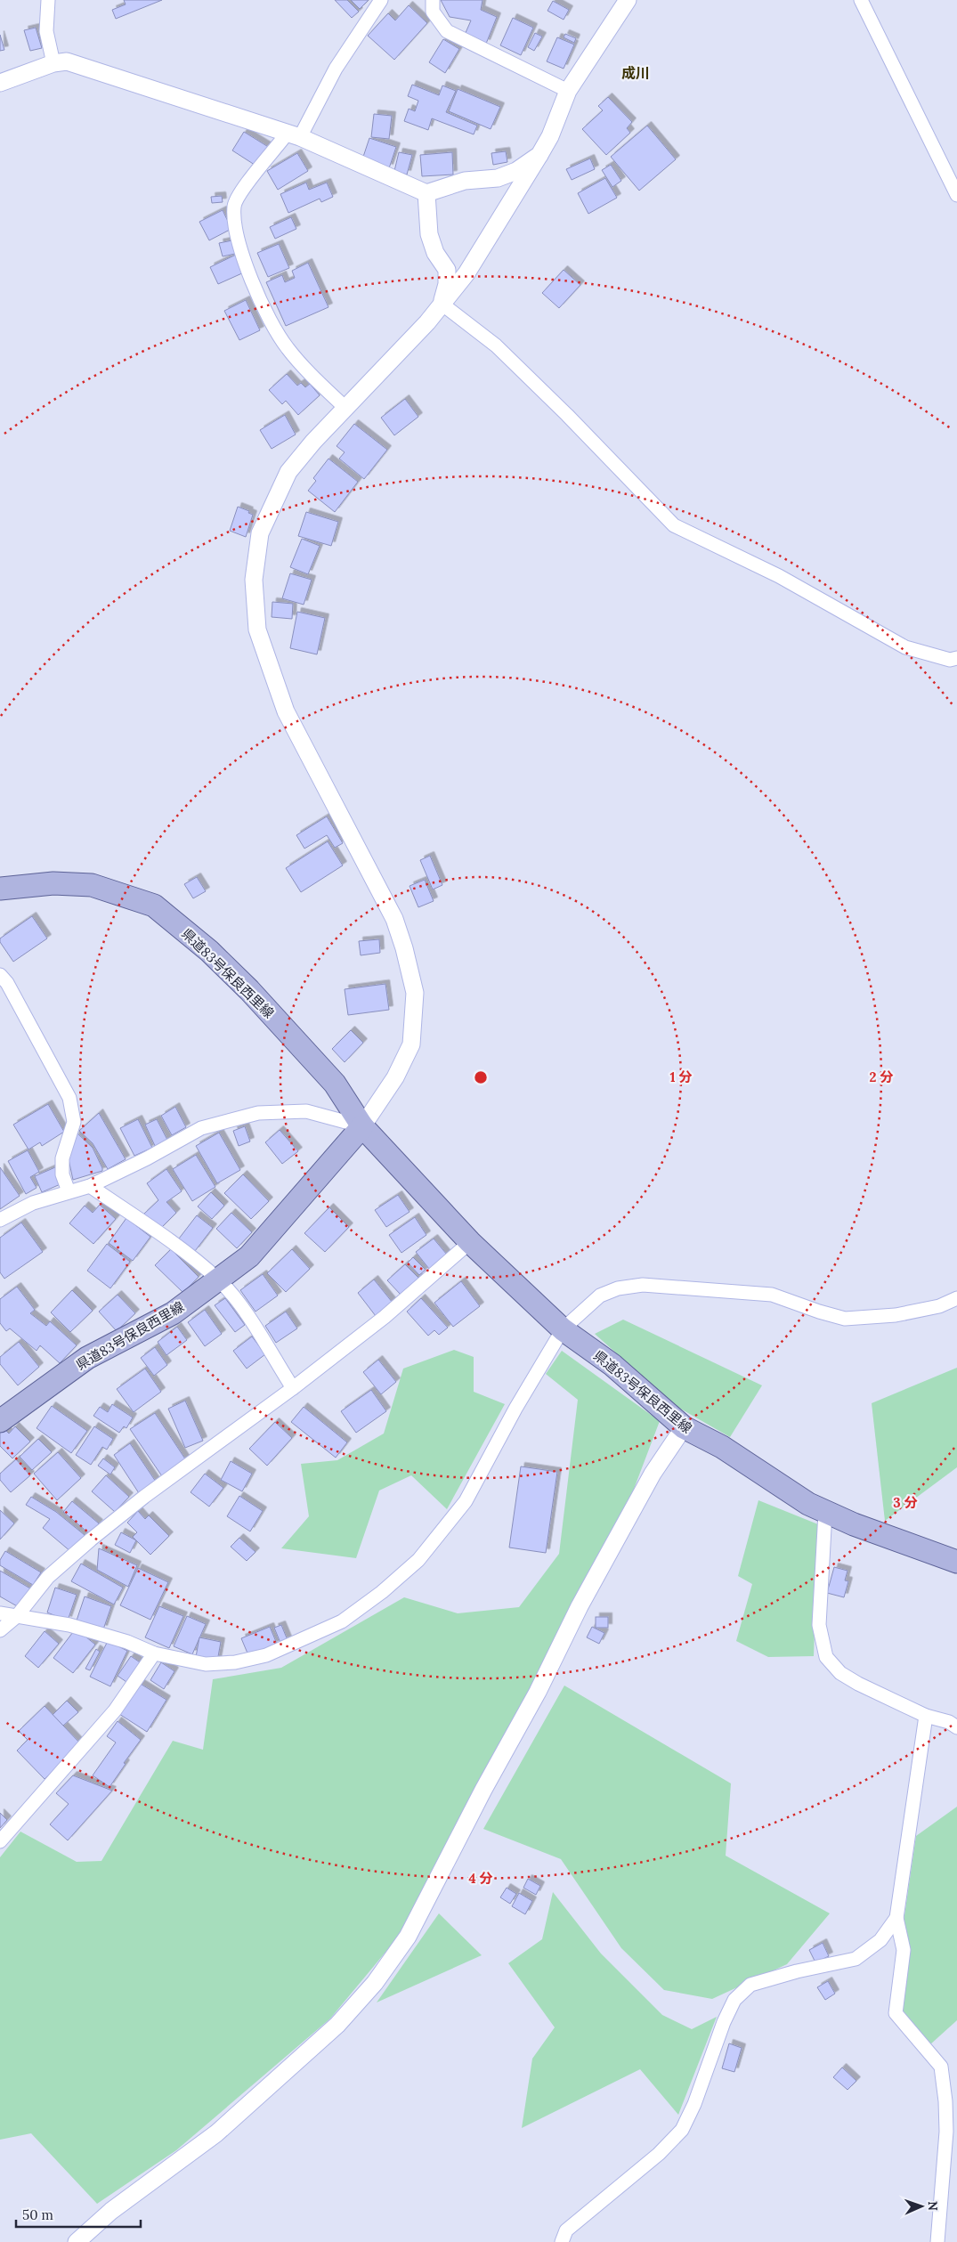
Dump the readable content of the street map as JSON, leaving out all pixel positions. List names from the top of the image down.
{
  "streets": {
    "main road": ["県道83号保良西里線"]
  },
  "districts": ["成川"],
  "scale_bar": "50 m",
  "north": "right",
  "rings": [
    "1 分",
    "2 分",
    "3 分",
    "4 分"
  ]
}
